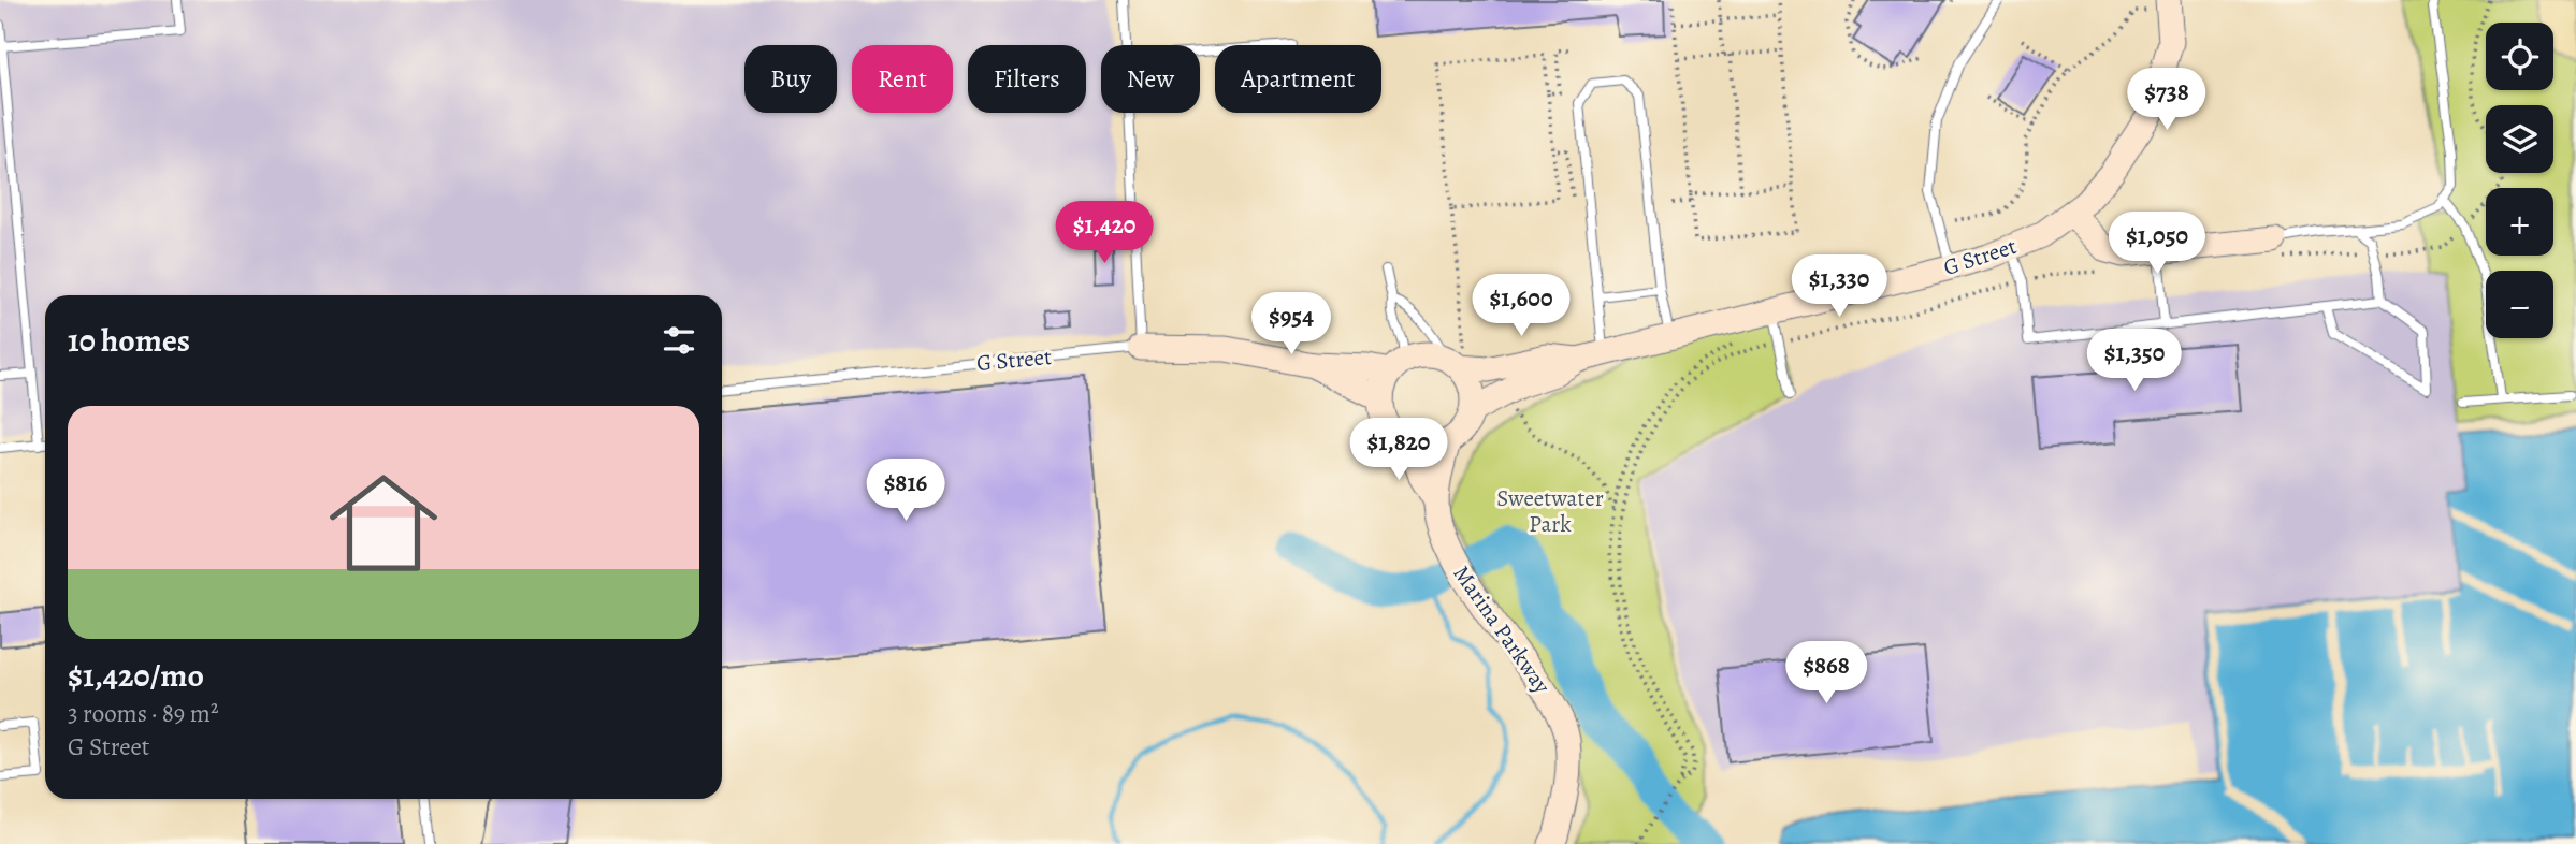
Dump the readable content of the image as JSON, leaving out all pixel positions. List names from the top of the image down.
{
  "streets": {
    "street": ["G Street", "Marina Parkway"]
  },
  "crossings": [
    ["G Street", "Marina Parkway"]
  ],
  "parks": ["Sweetwater Park"],
  "page": {
    "map_buttons": ["+", "−"],
    "chip": [
      "Buy",
      "Rent",
      "Filters",
      "New",
      "Apartment"
    ],
    "price": [
      "$738",
      "$1,420",
      "$1,050",
      "$1,330",
      "$1,600",
      "$954",
      "$1,350",
      "$1,820",
      "$816",
      "$868"
    ],
    "heading": "10 homes",
    "list": [
      {
        "name": "$1,420/mo",
        "note": "3 rooms · 89 m² · G Street"
      }
    ]
  }
}
